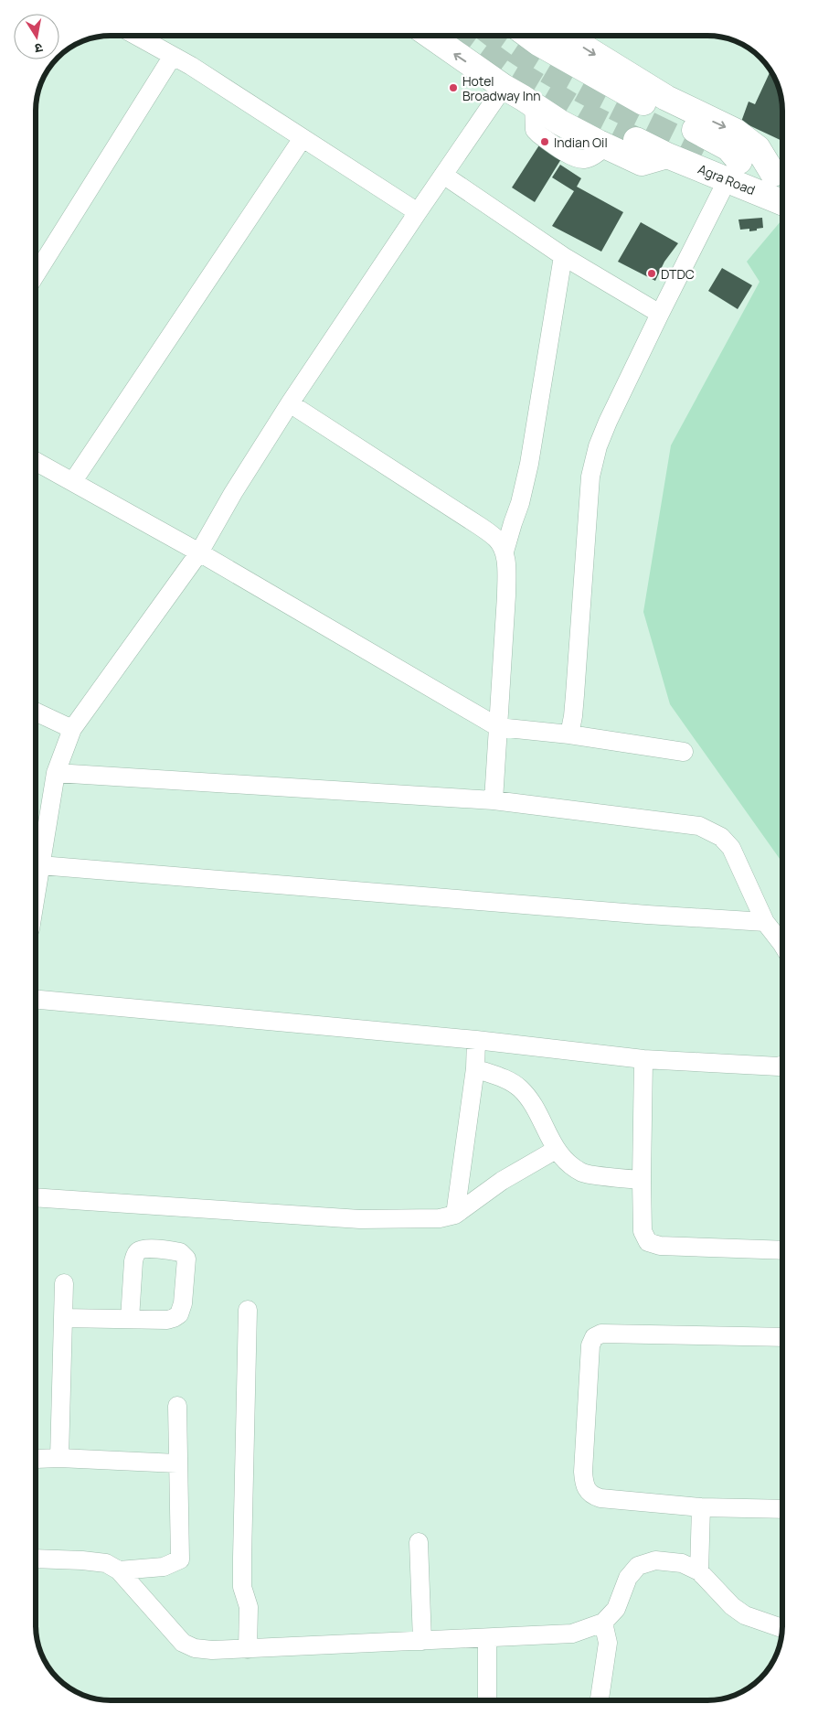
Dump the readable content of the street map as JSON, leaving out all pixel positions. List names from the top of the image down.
{
  "streets": {
    "highway": ["Agra Road"]
  },
  "places": ["Hotel Broadway Inn", "Indian Oil", "DTDC"],
  "north": "bottom"
}
